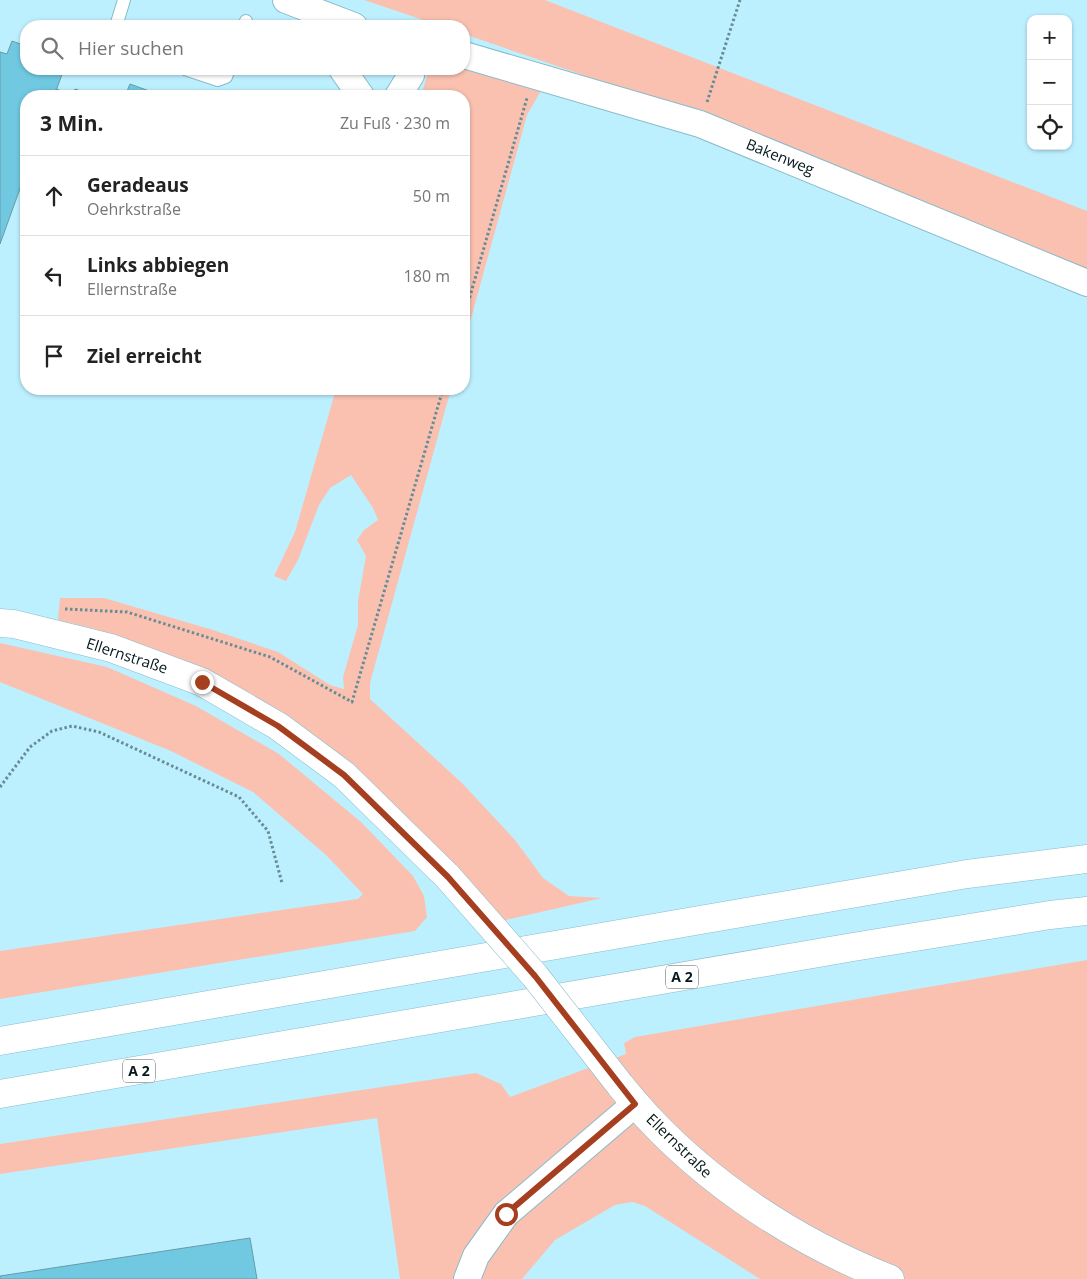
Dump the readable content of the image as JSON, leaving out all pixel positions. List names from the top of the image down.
{
  "streets": {
    "main road": ["Ellernstraße", "A 2"],
    "street": ["Bakenweg"]
  },
  "page": {
    "map_buttons": ["+", "−"],
    "search": "Hier suchen",
    "heading": ["3 Min.", "Zu Fuß · 230 m"],
    "list": [
      ["Geradeaus", "Oehrkstraße", "50 m"],
      ["Links abbiegen", "Ellernstraße", "180 m"],
      "Ziel erreicht"
    ]
  }
}
